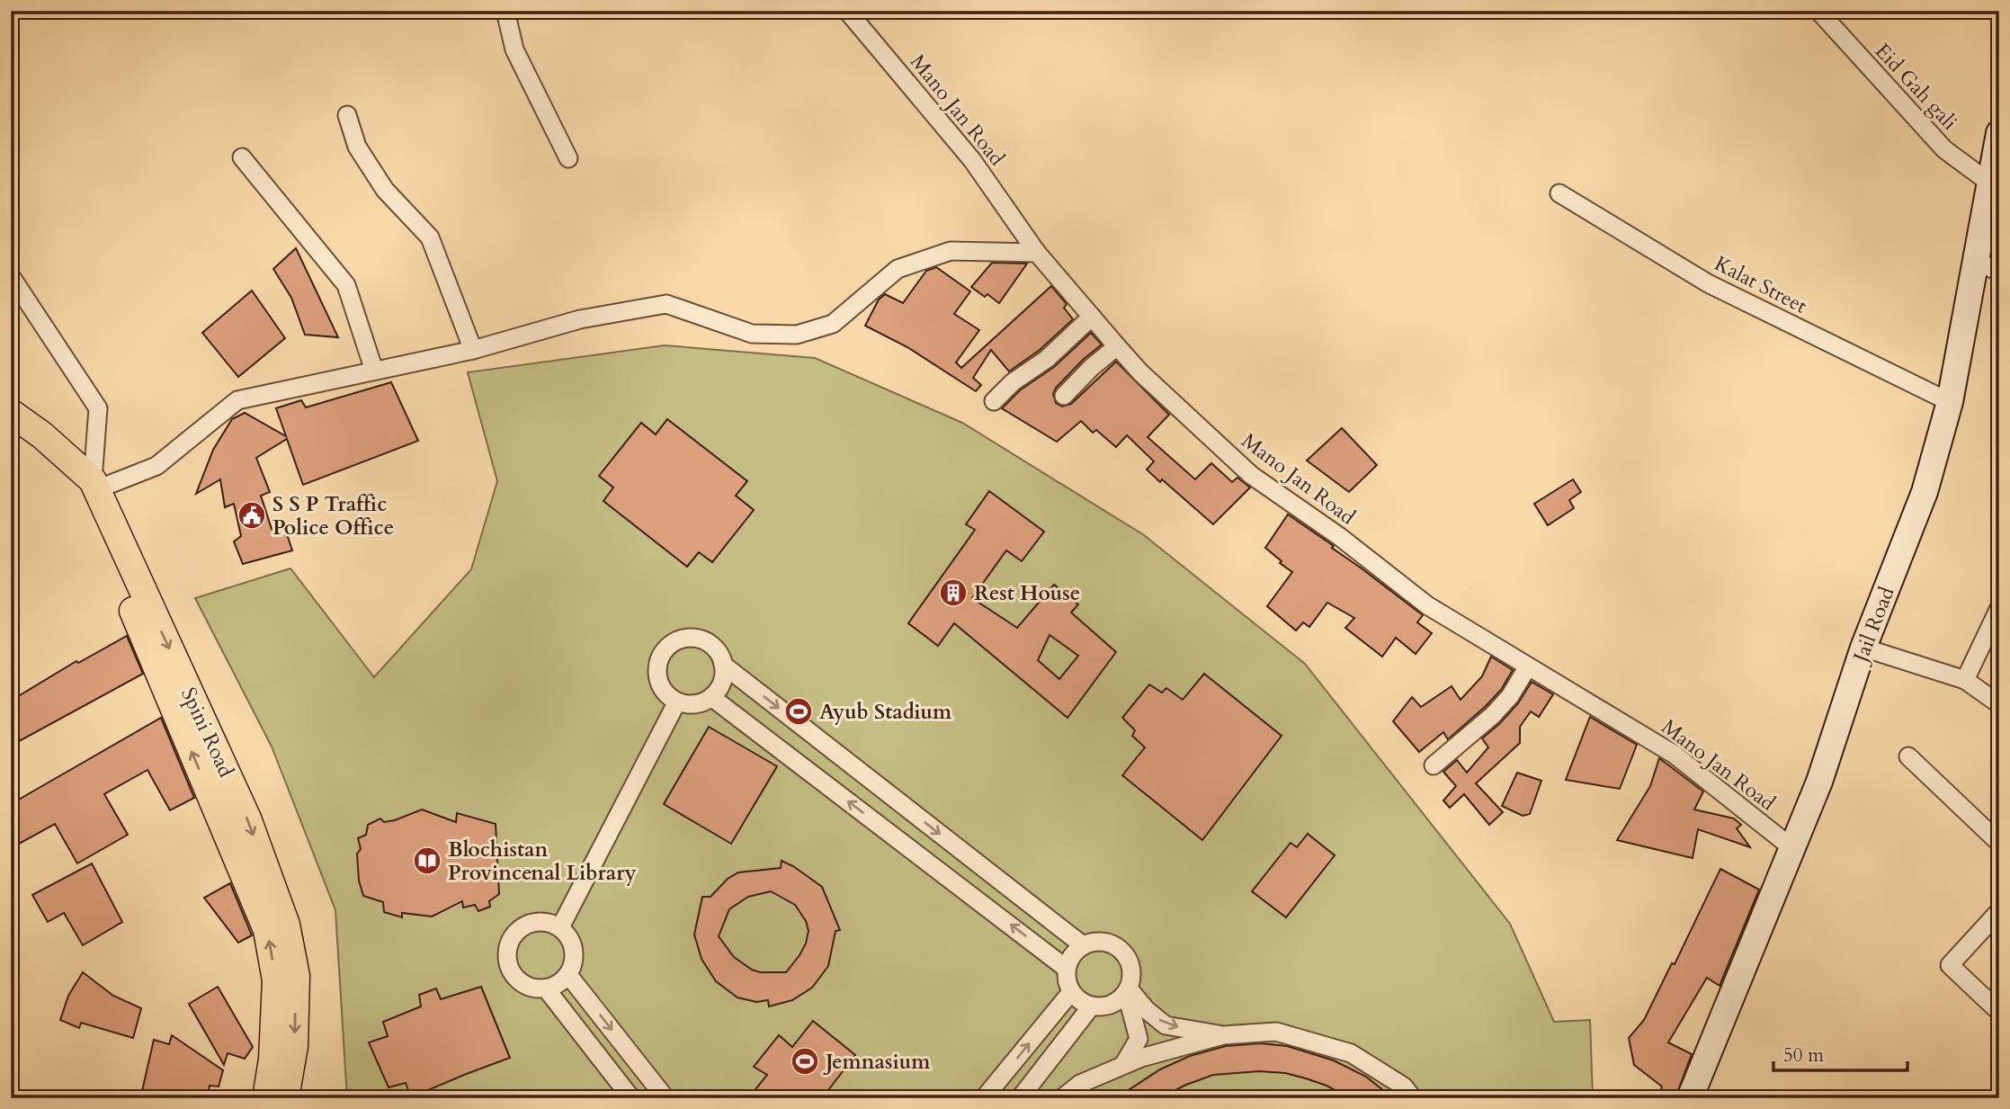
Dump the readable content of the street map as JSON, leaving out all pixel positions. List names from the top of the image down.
{
  "streets": {
    "main road": ["Jail Road", "Spini Road"],
    "street": ["Eid Gah gali", "Mano Jan Road", "Kalat Street"]
  },
  "crossings": [
    ["Eid Gah gali", "Jail Road"],
    ["Mano Jan Road", "Jail Road"],
    ["Kalat Street", "Jail Road"]
  ],
  "places": {
    "public building": ["S S P Traffic Police Office"],
    "building": ["Rest House"],
    "sports": ["Ayub Stadium", "Jemnasium"],
    "library": ["Blochistan Provincenal Library"]
  },
  "scale_bar": "50 m"
}
